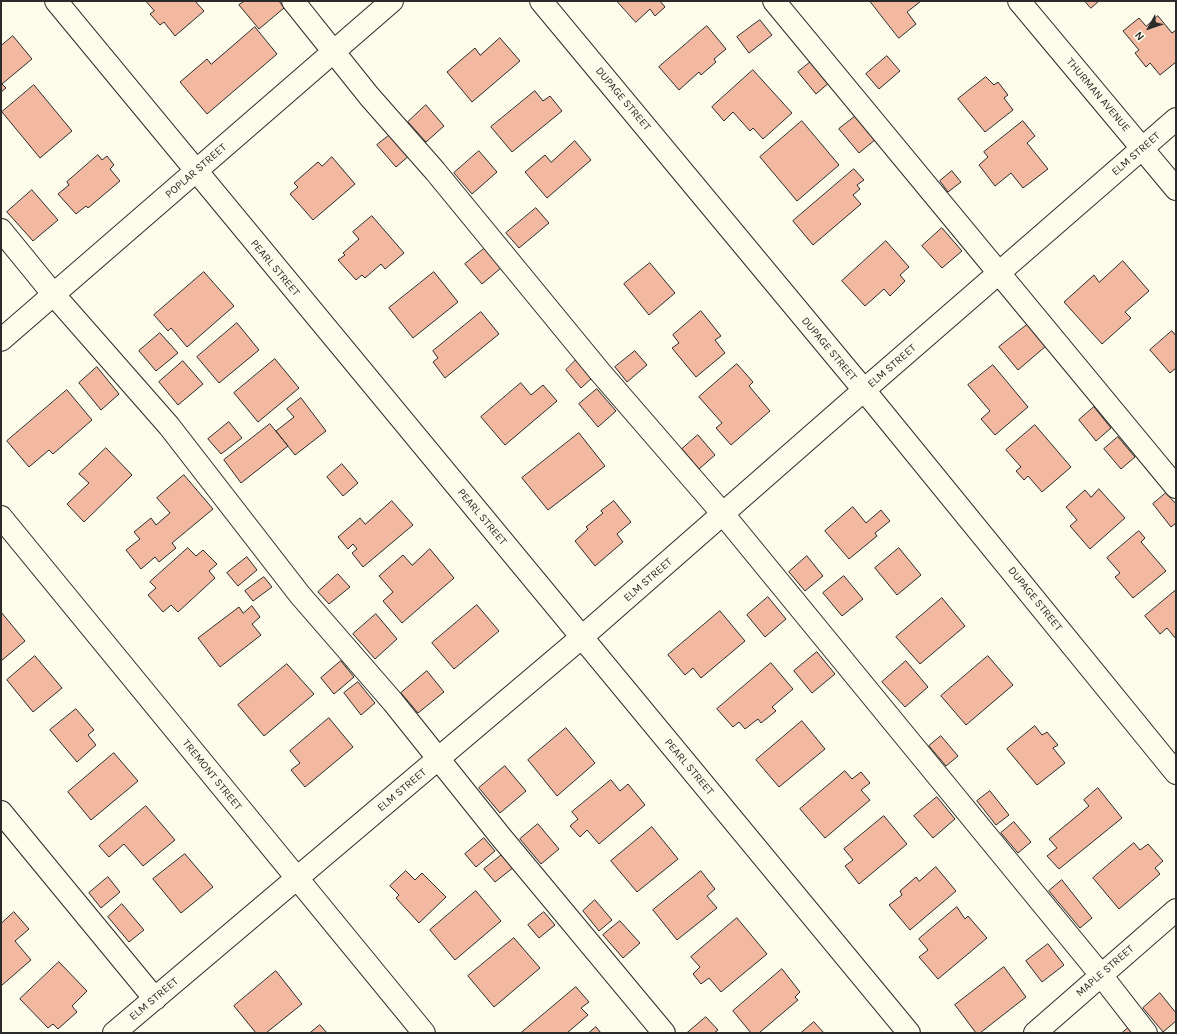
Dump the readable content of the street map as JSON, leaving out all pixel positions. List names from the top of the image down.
{
  "streets": {
    "street": [
      "THURMAN AVENUE",
      "DUPAGE STREET",
      "ELM STREET",
      "POPLAR STREET",
      "PEARL STREET",
      "TREMONT STREET",
      "MAPLE STREET"
    ]
  },
  "crossings": [
    ["THURMAN AVENUE", "ELM STREET"],
    ["DUPAGE STREET", "ELM STREET"],
    ["ELM STREET", "PEARL STREET"],
    ["ELM STREET", "TREMONT STREET"],
    ["POPLAR STREET", "PEARL STREET"]
  ],
  "north": "bottom left"
}
